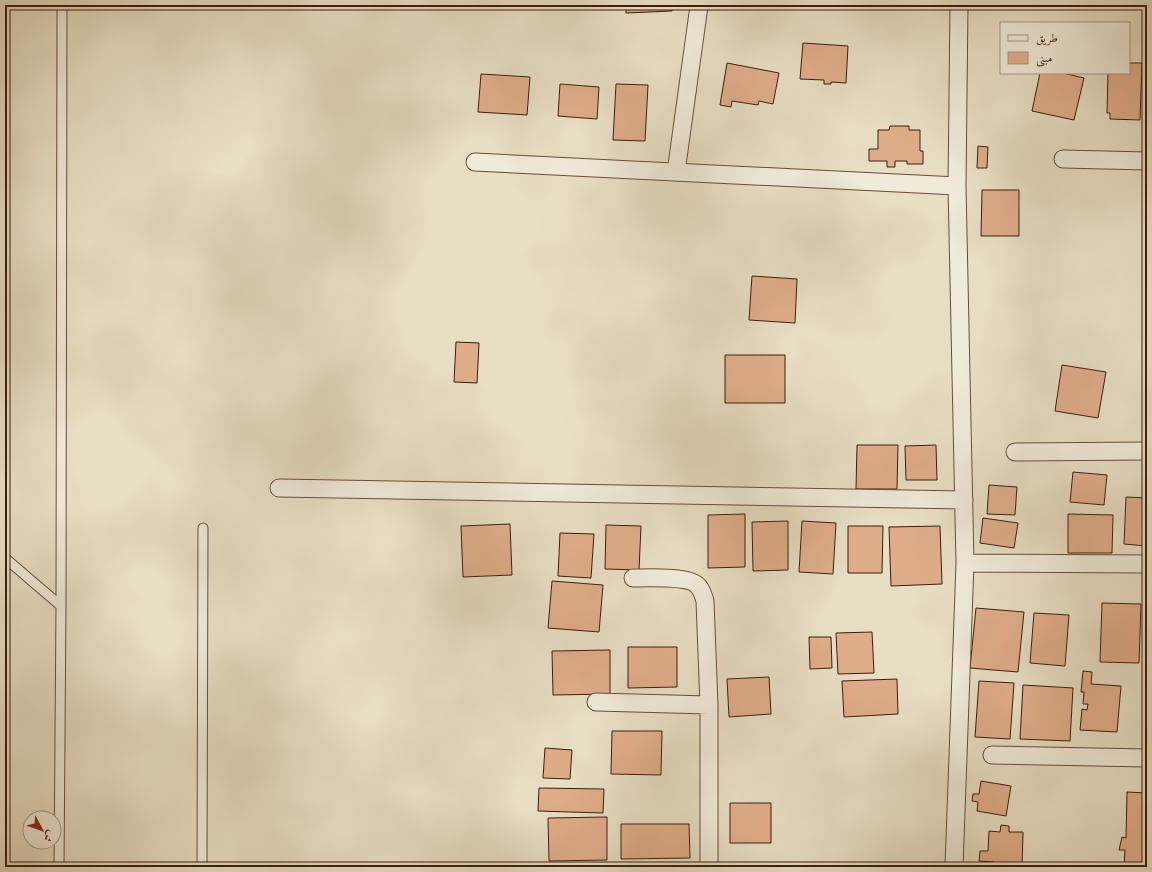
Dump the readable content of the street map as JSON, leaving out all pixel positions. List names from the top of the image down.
{
  "legend": ["طريق", "مبنى"],
  "north": "bottom right"
}
